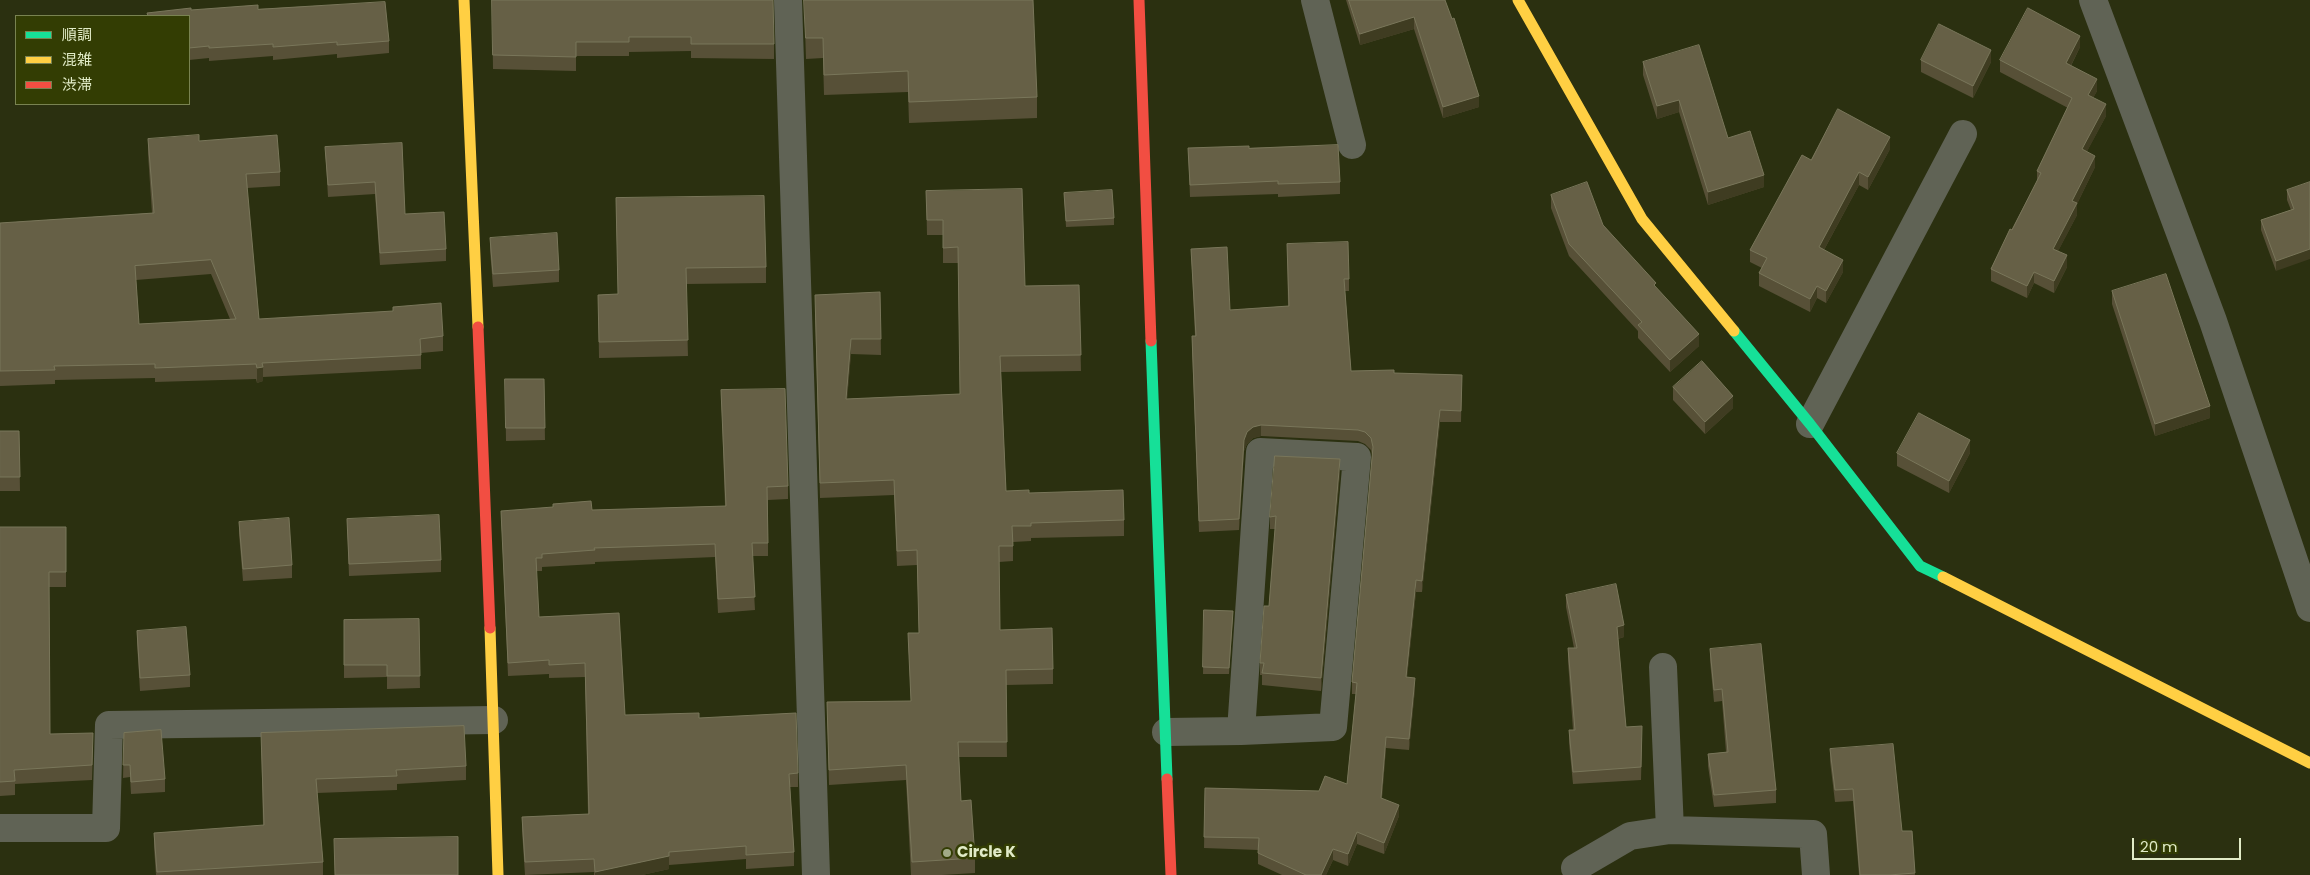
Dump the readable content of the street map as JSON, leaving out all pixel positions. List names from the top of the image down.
{
  "places": ["Circle K"],
  "legend": ["順調", "混雑", "渋滞"],
  "scale_bar": "20 m"
}
